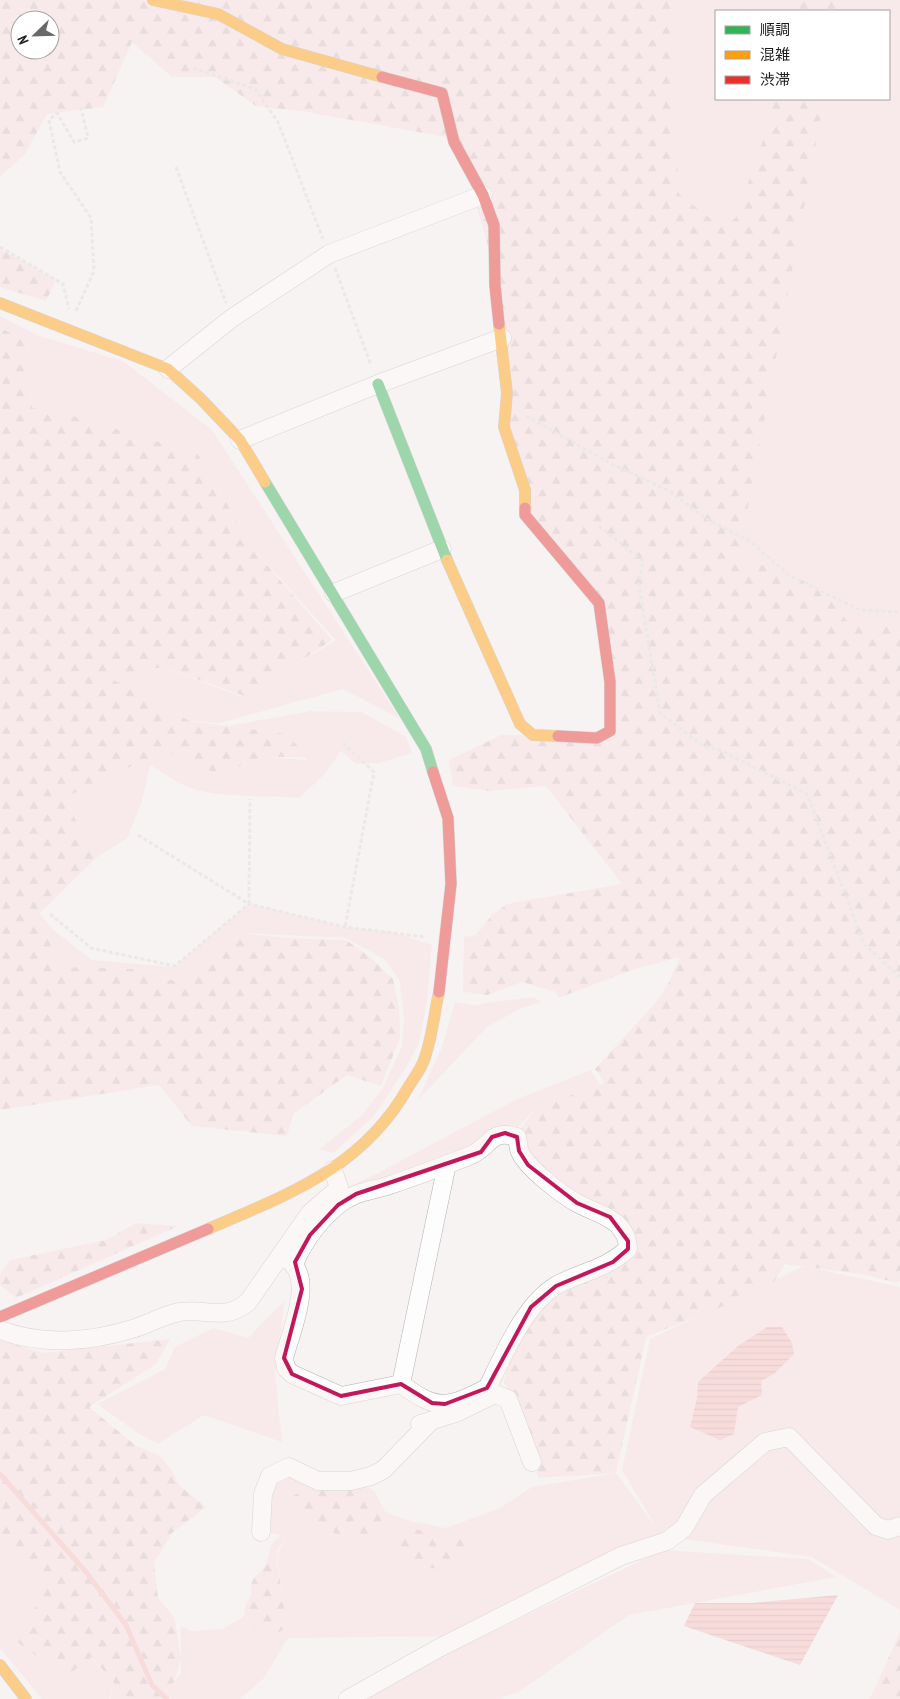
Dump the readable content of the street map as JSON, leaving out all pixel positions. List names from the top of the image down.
{
  "legend": ["順調", "混雑", "渋滞"],
  "north": "bottom left"
}
